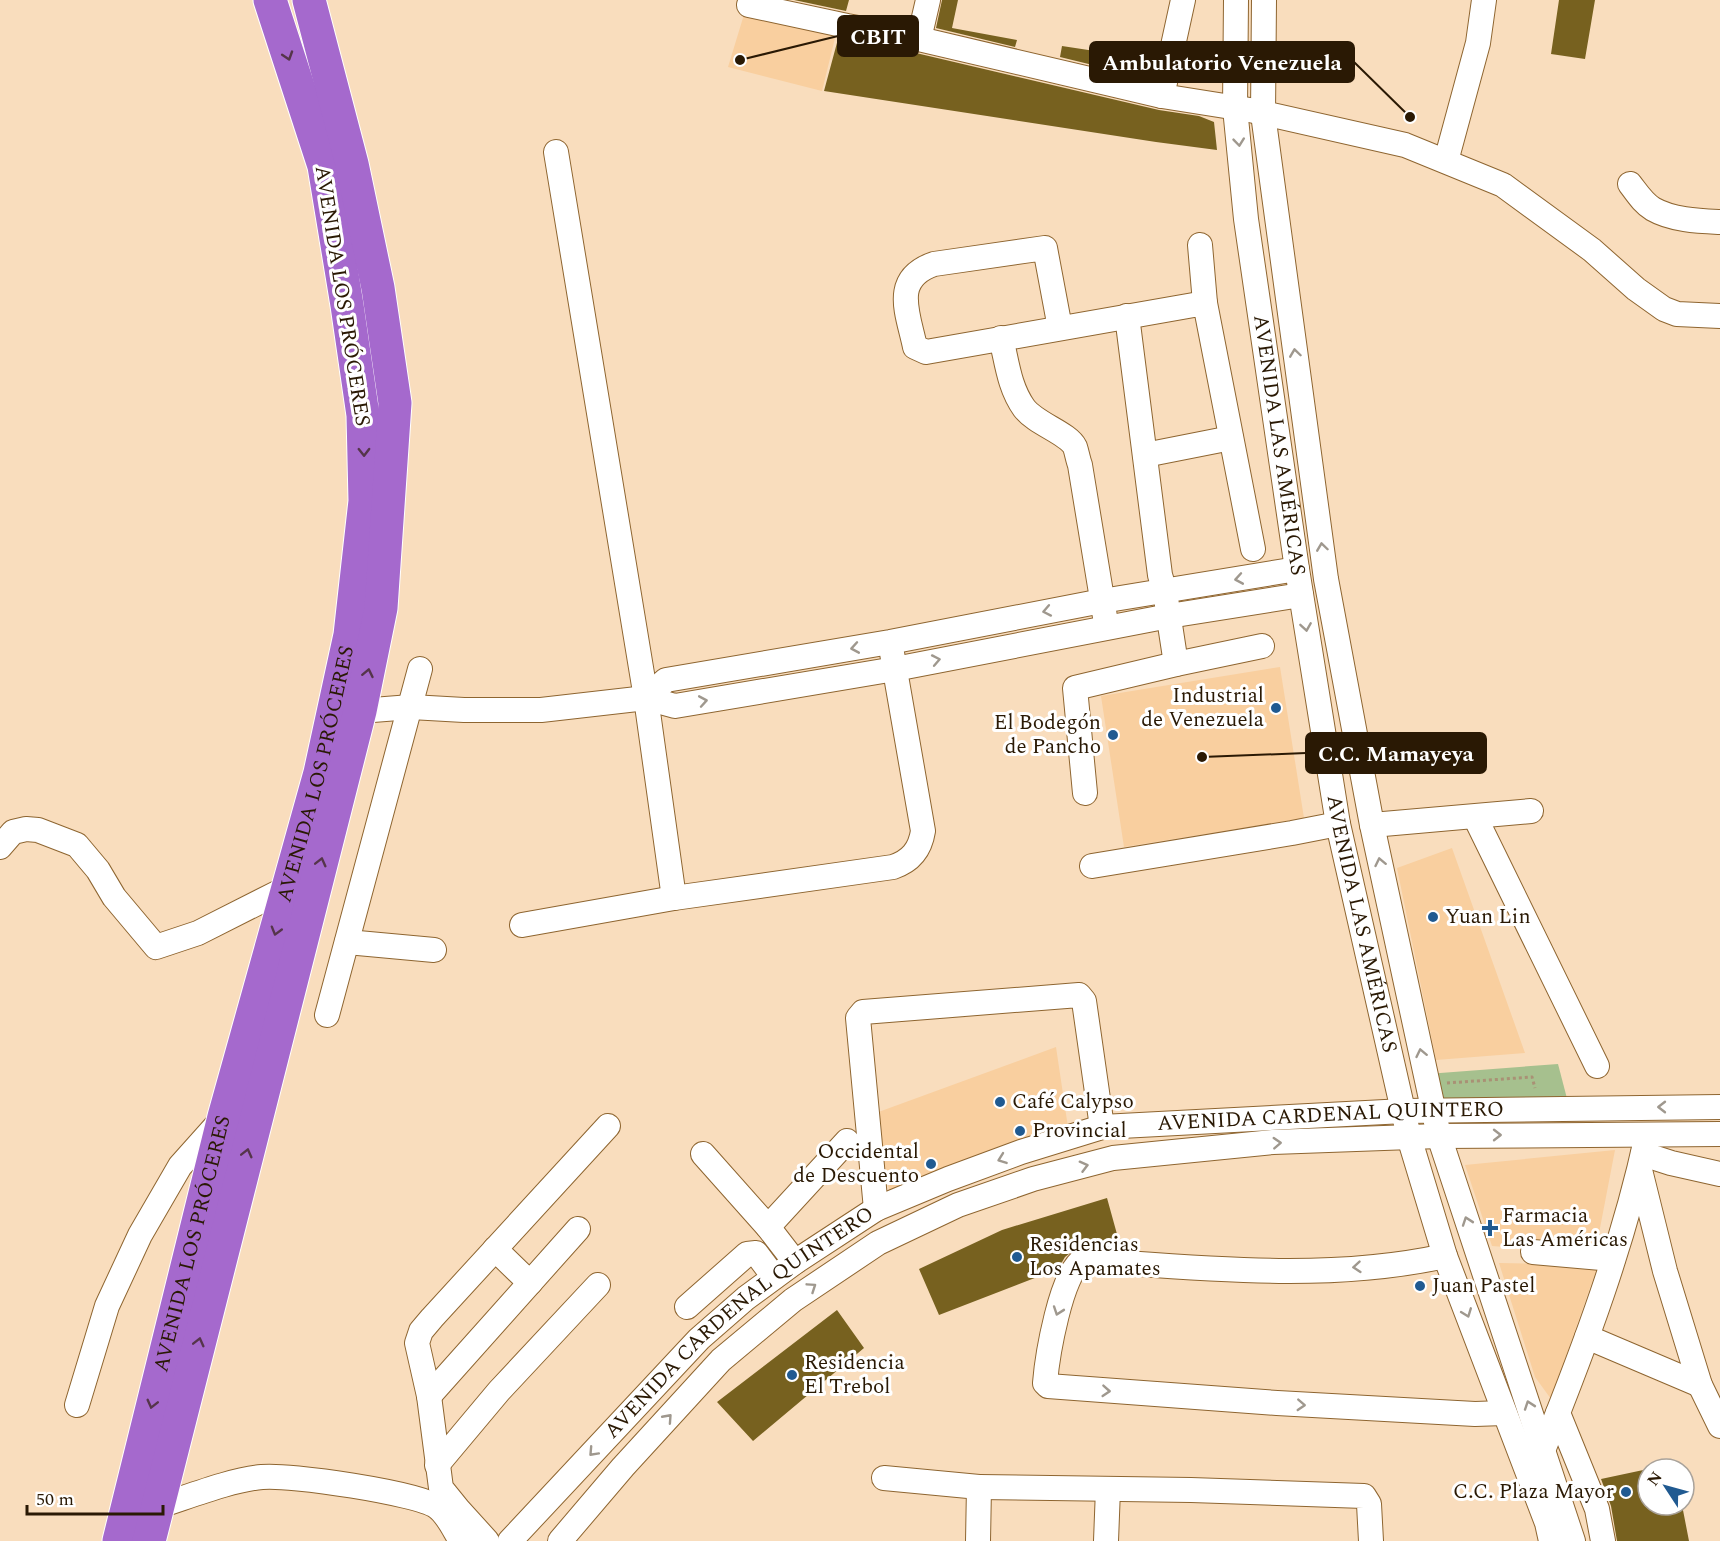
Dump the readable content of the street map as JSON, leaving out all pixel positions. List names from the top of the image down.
{
  "streets": {
    "highway": ["AVENIDA LOS PRÓCERES"],
    "street": ["AVENIDA LAS AMÉRICAS", "AVENIDA CARDENAL QUINTERO"]
  },
  "crossings": [
    ["AVENIDA LAS AMÉRICAS", "AVENIDA CARDENAL QUINTERO"]
  ],
  "places": {
    "other": [
      "CBIT",
      "Ambulatorio Venezuela",
      "Industrial de Venezuela",
      "El Bodegón de Pancho",
      "C.C. Mamayeya",
      "Yuan Lin",
      "Café Calypso",
      "Provincial",
      "Occidental de Descuento",
      "Residencias Los Apamates",
      "Juan Pastel",
      "Residencia El Trebol",
      "C.C. Plaza Mayor"
    ],
    "health": ["Farmacia Las Américas"]
  },
  "scale_bar": "50 m",
  "north": "top left"
}
